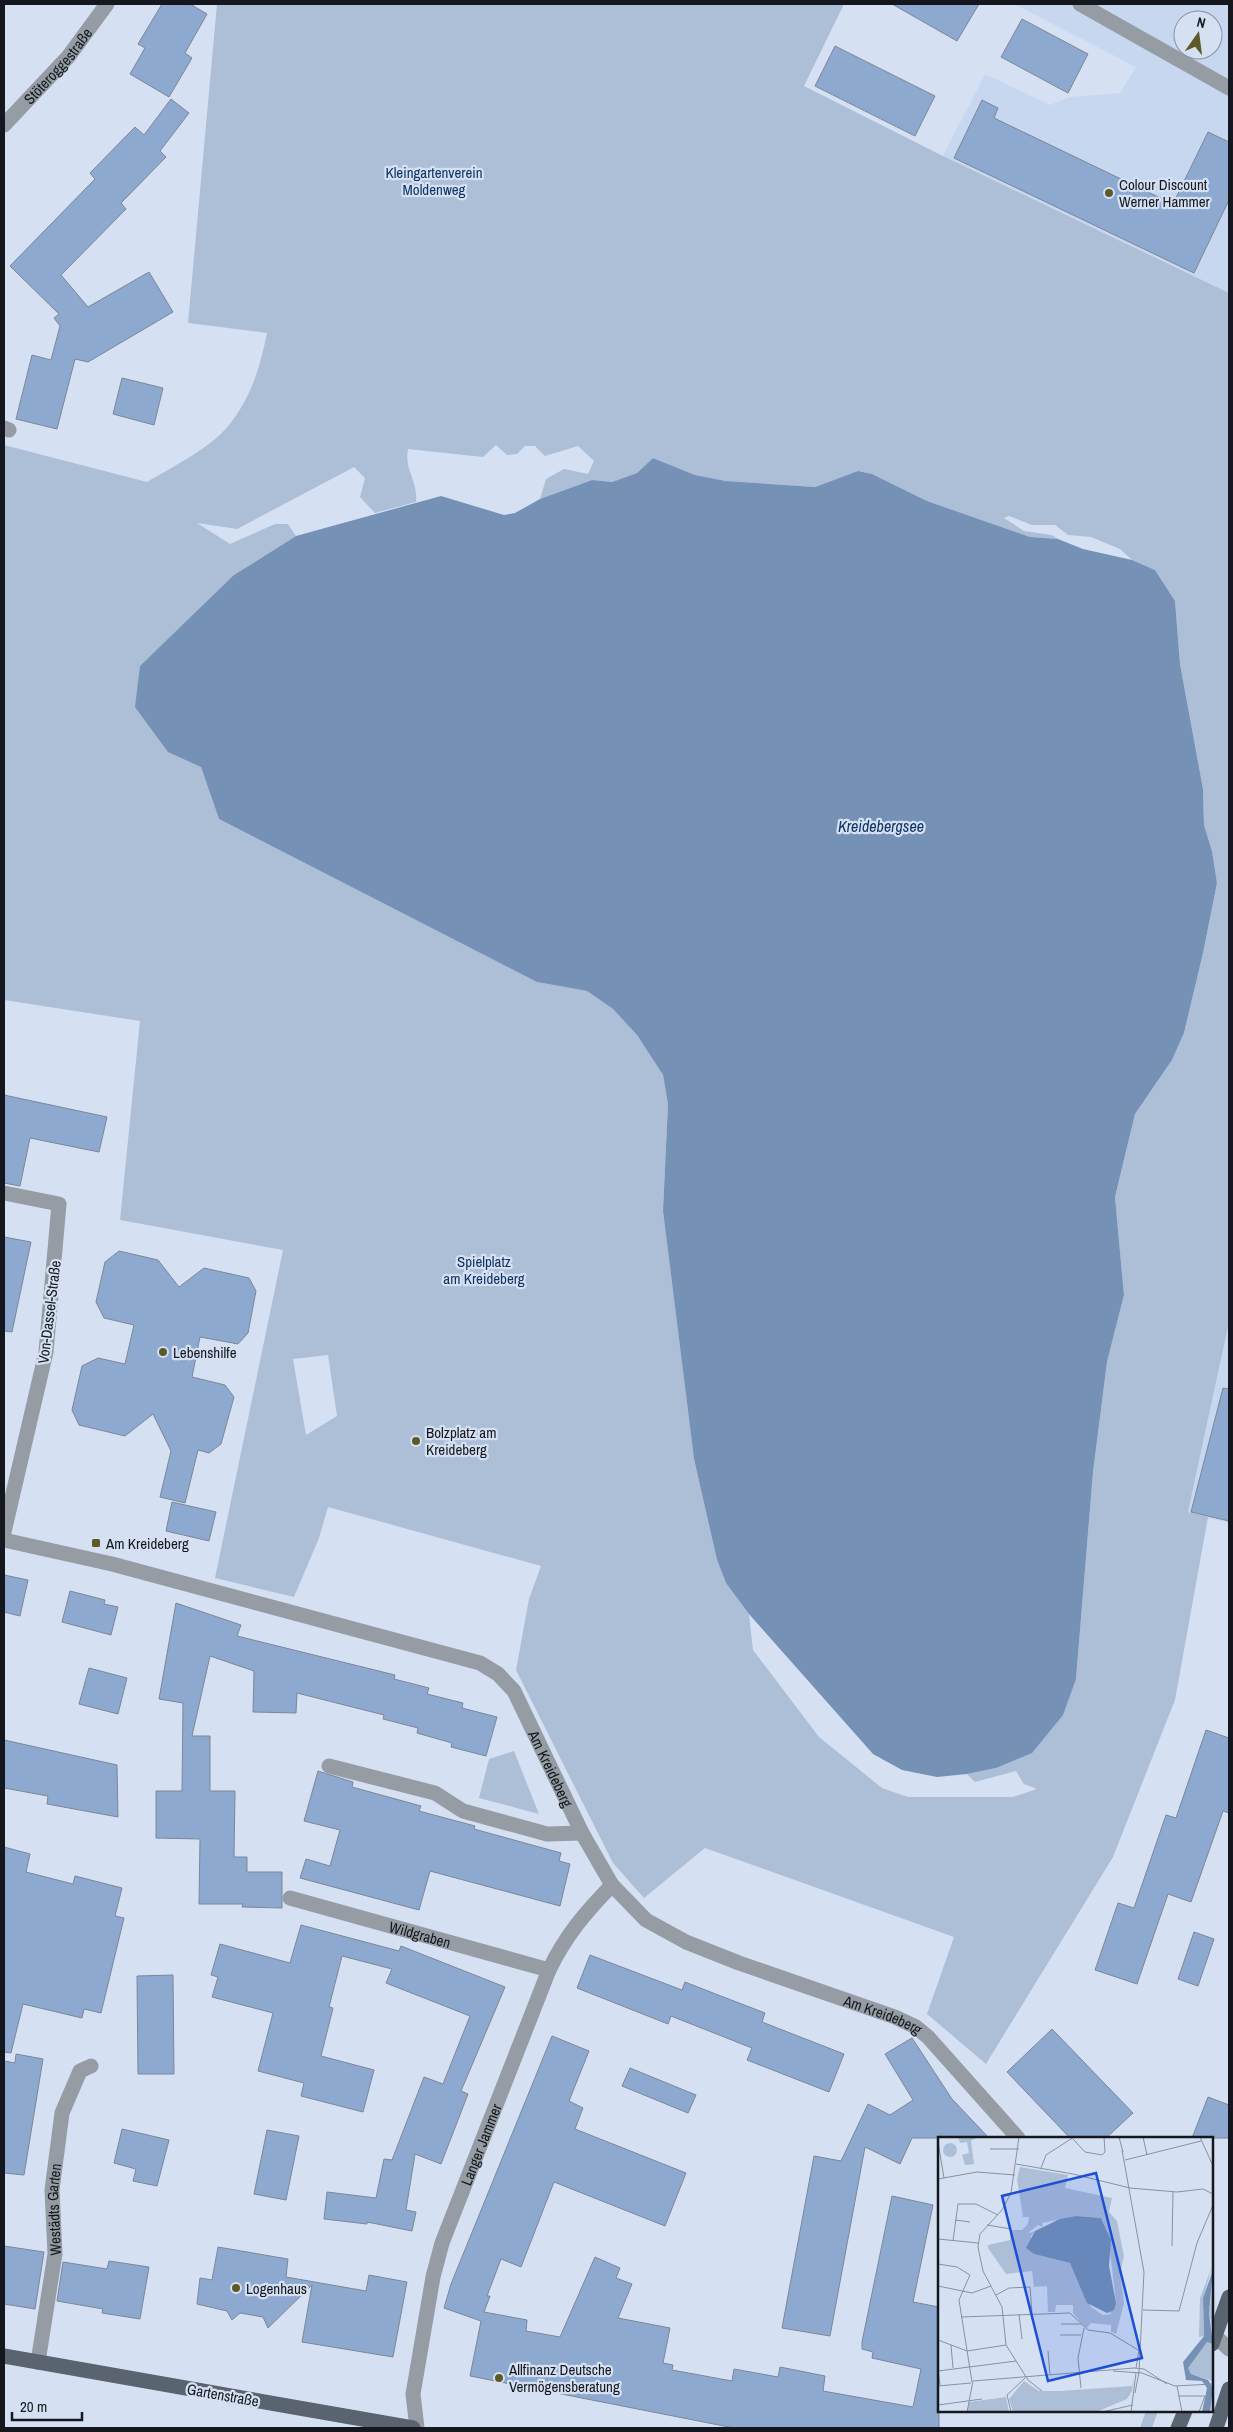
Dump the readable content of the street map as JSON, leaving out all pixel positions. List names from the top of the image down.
{
  "streets": {
    "main road": ["Gartenstraße"],
    "street": [
      "Stöteroggestraße",
      "Von-Dassel-Straße",
      "Am Kreideberg",
      "Wildgraben",
      "Langer Jammer",
      "Westädts Garten"
    ]
  },
  "crossings": [
    ["Am Kreideberg", "Langer Jammer"],
    ["Wildgraben", "Langer Jammer"],
    ["Westädts Garten", "Gartenstraße"]
  ],
  "water": ["Kreidebergsee"],
  "parks": ["Kleingartenverein Moldenweg", "Spielplatz am Kreideberg"],
  "places": {
    "other": [
      "Colour Discount Werner Hammer",
      "Lebenshilfe",
      "Bolzplatz am Kreideberg",
      "Logenhaus",
      "Allfinanz Deutsche Vermögensberatung"
    ],
    "transit": ["Am Kreideberg"]
  },
  "scale_bar": "20 m",
  "north": "top"
}
